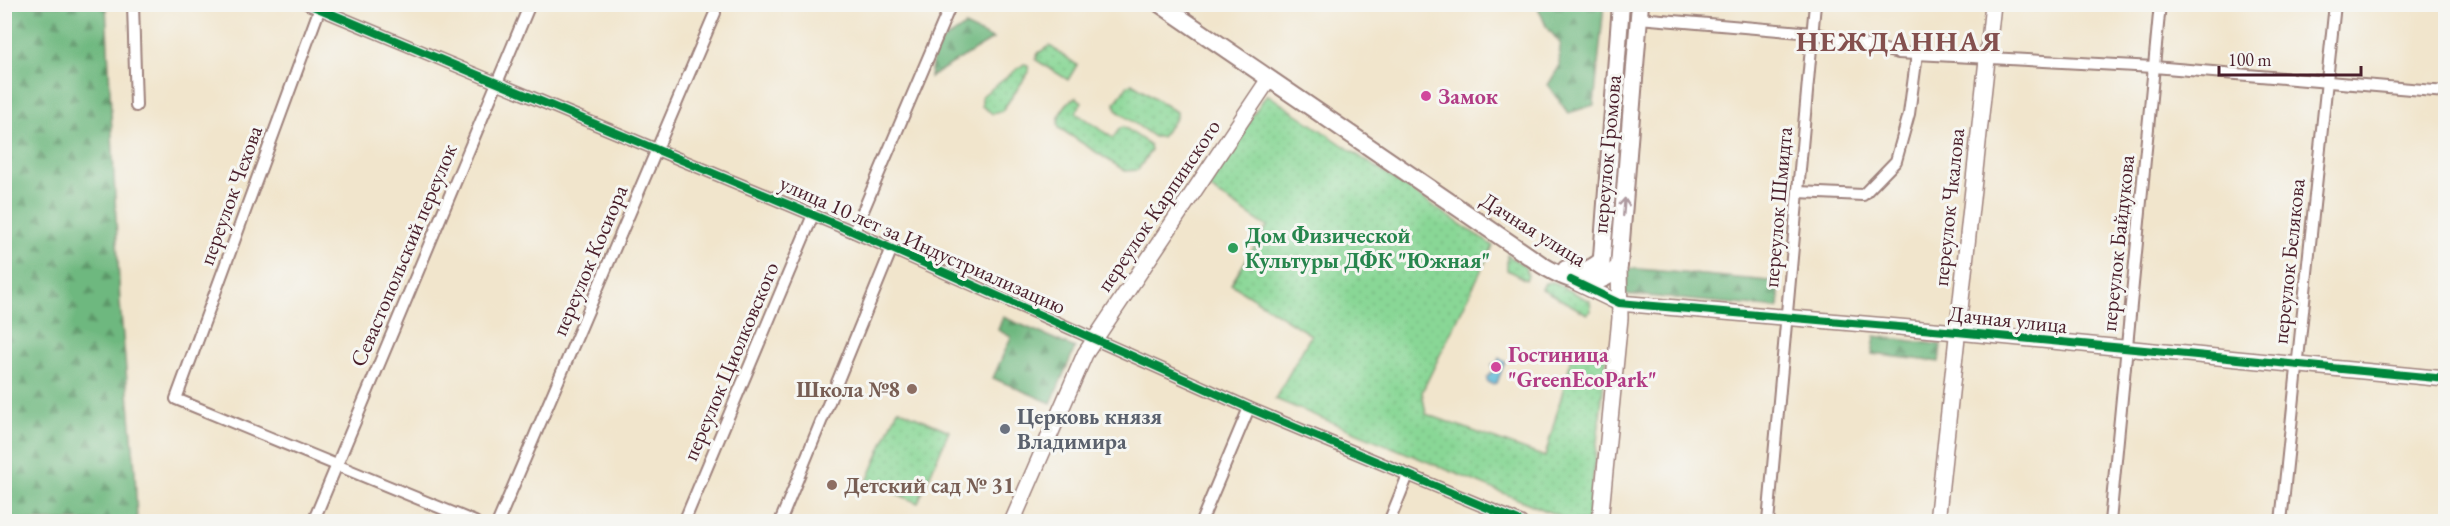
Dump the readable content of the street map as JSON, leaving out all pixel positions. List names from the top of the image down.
{
  "streets": {
    "main road": ["переулок Громова", "Дачная улица"],
    "street": [
      "переулок Чехова",
      "переулок Карпинского",
      "переулок Шмидта",
      "переулок Чкалова",
      "переулок Байдукова",
      "улица 10 лет за Индустриализацию",
      "Севастопольский переулок",
      "переулок Косиора",
      "переулок Белякова",
      "переулок Циолковского"
    ]
  },
  "crossings": [
    ["переулок Громова", "Дачная улица"],
    ["переулок Чехова", "улица 10 лет за Индустриализацию"],
    ["переулок Чехова", "Севастопольский переулок"],
    ["переулок Карпинского", "Дачная улица"],
    ["переулок Карпинского", "улица 10 лет за Индустриализацию"],
    ["переулок Шмидта", "Дачная улица"],
    ["переулок Чкалова", "Дачная улица"],
    ["Дачная улица", "переулок Байдукова"],
    ["Дачная улица", "переулок Белякова"],
    ["улица 10 лет за Индустриализацию", "Севастопольский переулок"],
    ["улица 10 лет за Индустриализацию", "переулок Косиора"],
    ["улица 10 лет за Индустриализацию", "переулок Циолковского"]
  ],
  "districts": ["НЕЖДАННАЯ"],
  "places": [
    "Замок",
    "Дом Физической Культуры ДФК \"Южная\"",
    "Гостиница \"GreenEcoPark\"",
    "Школа №8",
    "Церковь князя Владимира",
    "Детский сад № 31"
  ],
  "scale_bar": "100 m"
}
